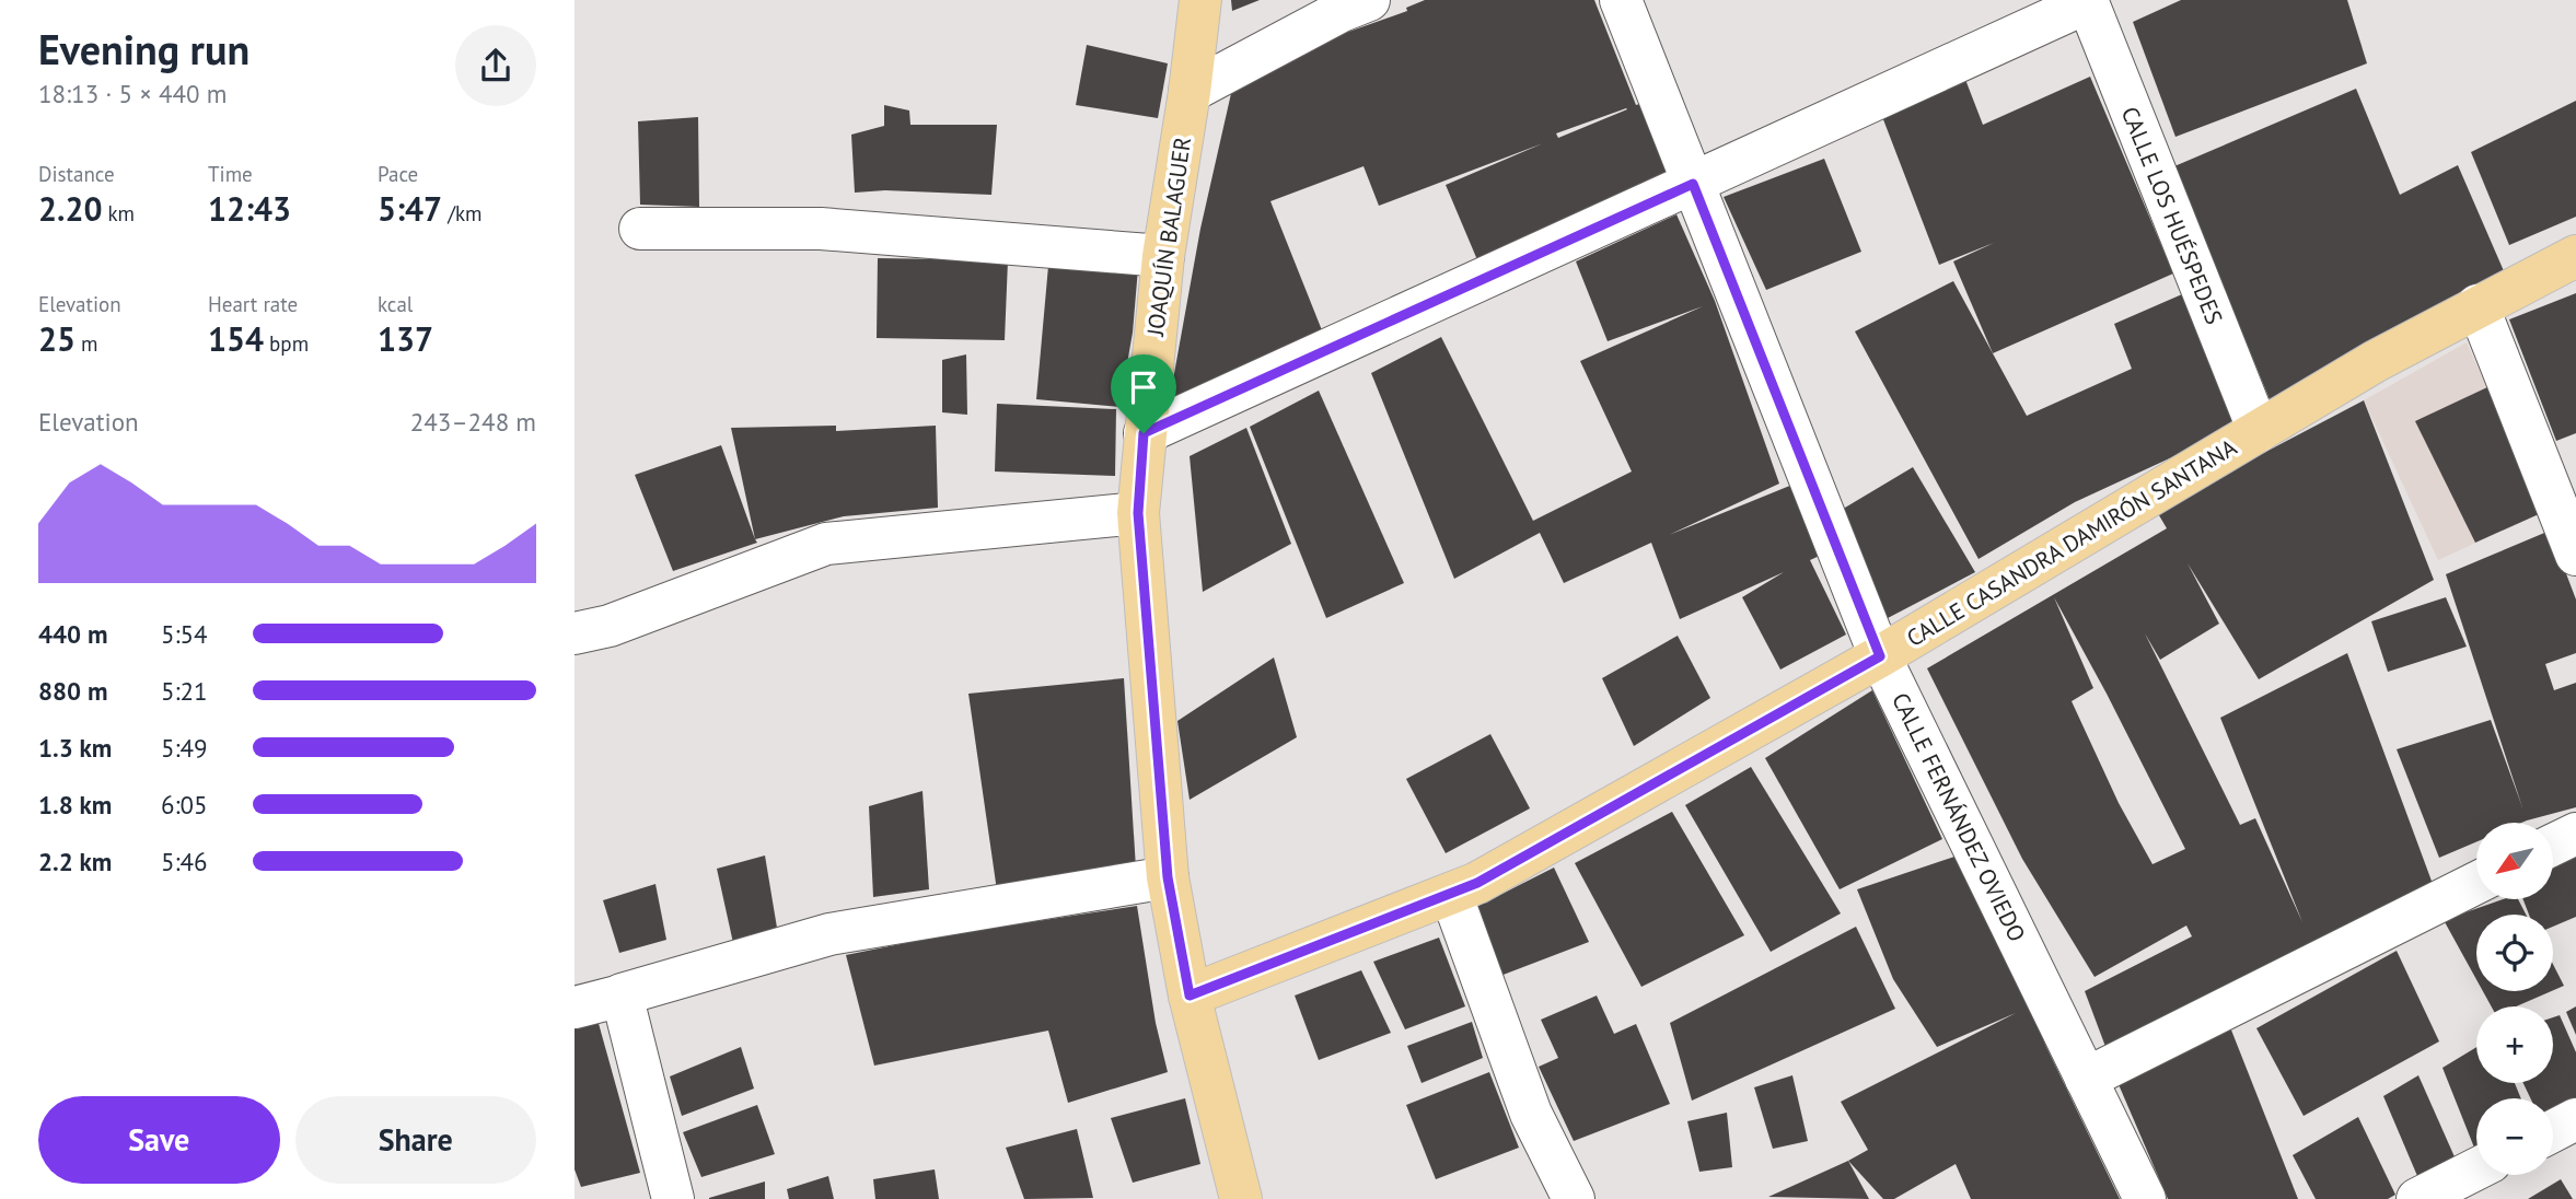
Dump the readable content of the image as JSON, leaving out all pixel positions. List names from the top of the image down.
{
  "streets": {
    "main road": ["JOAQUÍN BALAGUER", "CALLE CASANDRA DAMIRÓN SANTANA"],
    "street": ["CALLE LOS HUÉSPEDES", "CALLE FERNÁNDEZ OVIEDO"]
  },
  "crossings": [
    ["CALLE LOS HUÉSPEDES", "CALLE CASANDRA DAMIRÓN SANTANA"],
    ["JOAQUÍN BALAGUER", "CALLE CASANDRA DAMIRÓN SANTANA"],
    ["CALLE CASANDRA DAMIRÓN SANTANA", "CALLE FERNÁNDEZ OVIEDO"]
  ],
  "north": "bottom left",
  "page": {
    "heading": ["Evening run", "18:13 · 5 × 440 m"],
    "stats": [
      ["Distance", "2.20 km"],
      ["Time", "12:43"],
      ["Pace", "5:47 /km"],
      ["Elevation", "25 m"],
      ["Heart rate", "154 bpm"],
      ["kcal", "137"]
    ],
    "chart": ["Elevation", "243–248 m"],
    "list": [
      {
        "name": "440 m",
        "note": "5:54"
      },
      {
        "name": "880 m",
        "note": "5:21"
      },
      {
        "name": "1.3 km",
        "note": "5:49"
      },
      {
        "name": "1.8 km",
        "note": "6:05"
      },
      {
        "name": "2.2 km",
        "note": "5:46"
      }
    ],
    "map_buttons": ["+", "−"],
    "buttons": ["Save", "Share"]
  }
}
